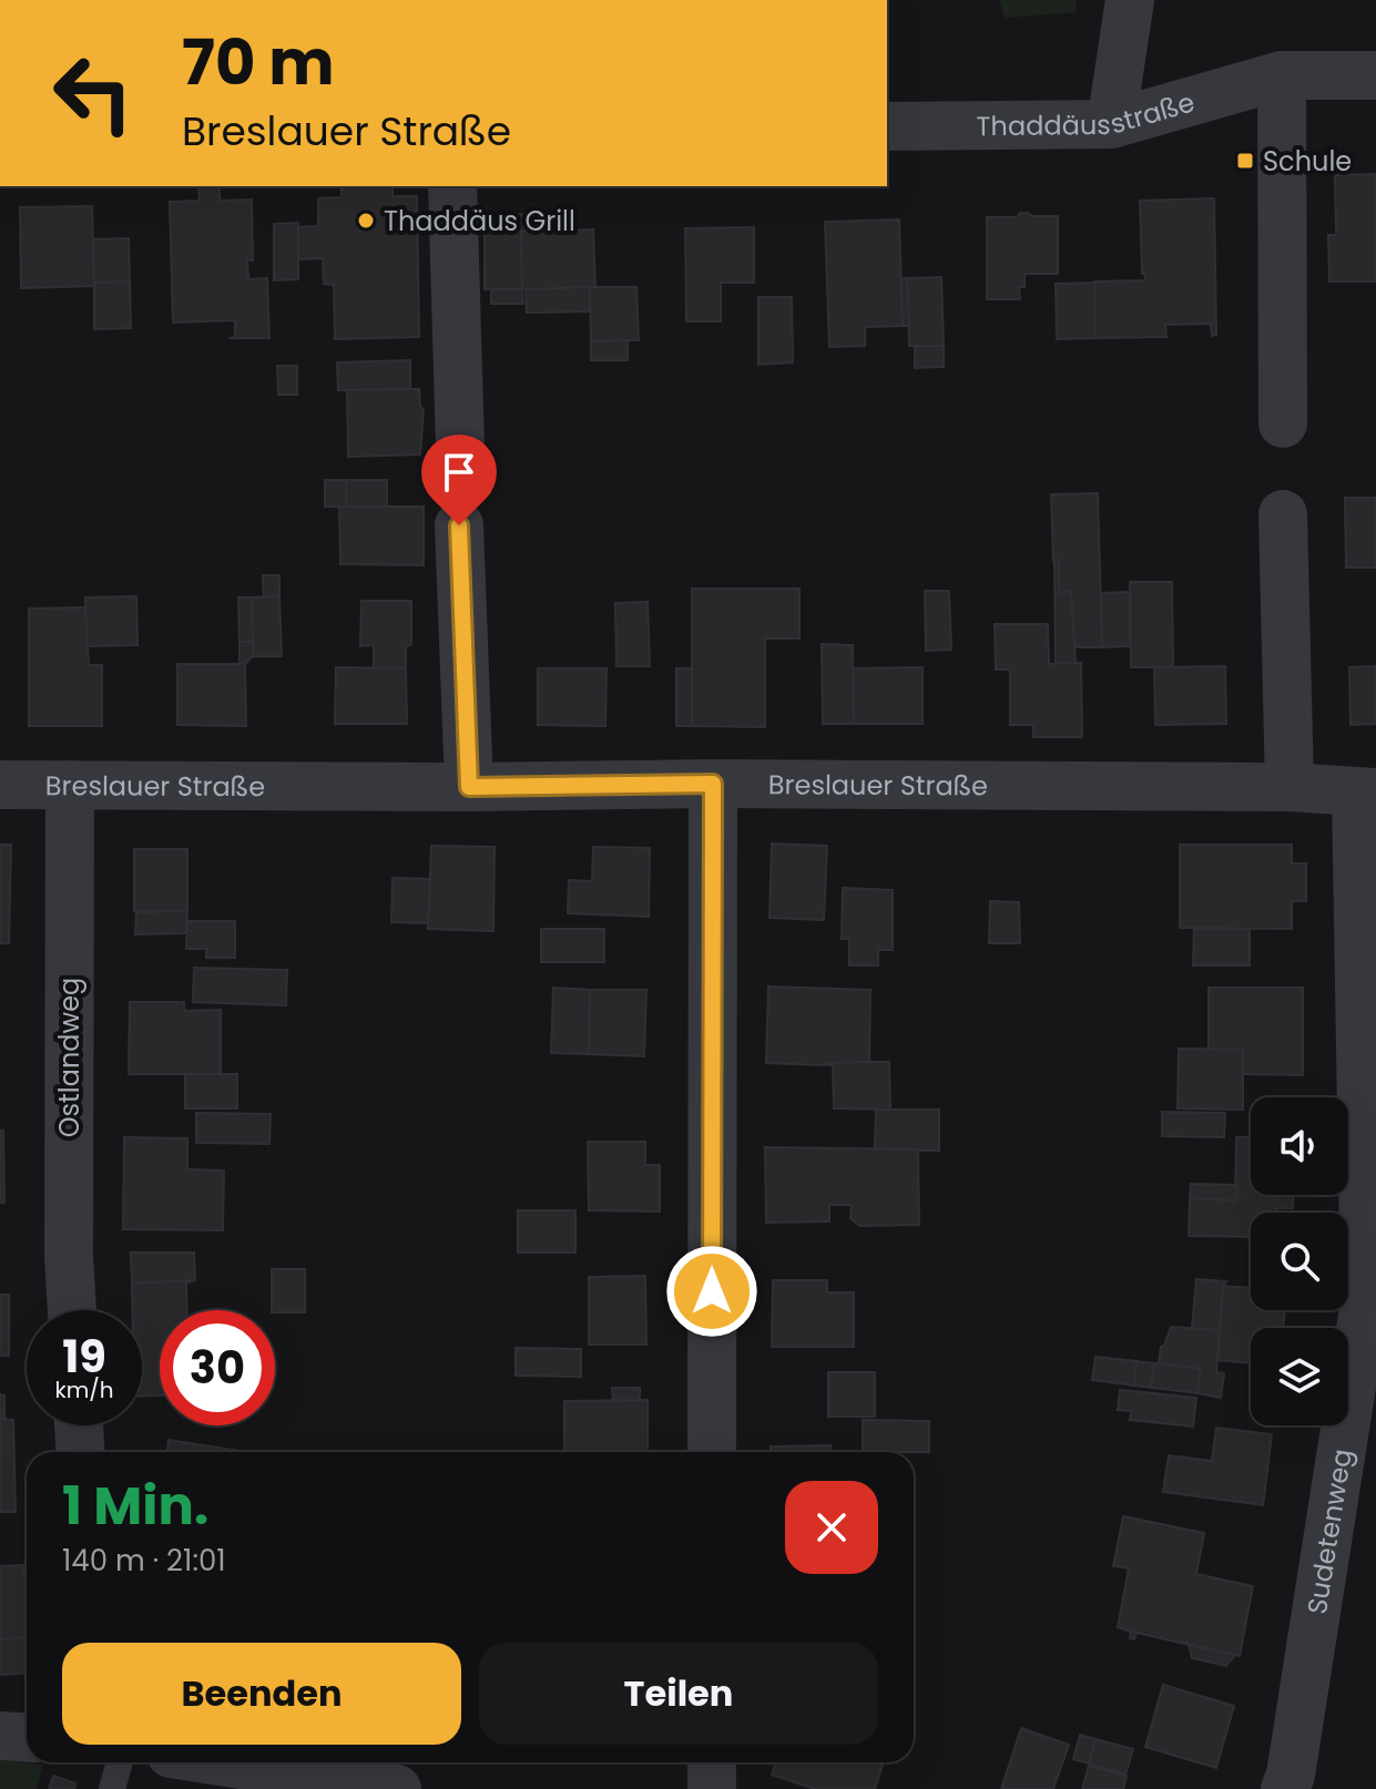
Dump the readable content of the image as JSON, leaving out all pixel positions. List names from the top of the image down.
{
  "streets": {
    "street": [
      "Thaddäusstraße",
      "Breslauer Straße",
      "Ostlandweg",
      "Sudetenweg"
    ]
  },
  "crossings": [
    ["Breslauer Straße", "Ostlandweg"],
    ["Breslauer Straße", "Sudetenweg"]
  ],
  "places": {
    "transit": ["Schule"],
    "other": ["Thaddäus Grill"]
  },
  "page": {
    "turn": ["70 m", "Breslauer Straße"],
    "speed": "19 km/h",
    "limit": "30",
    "heading": ["1 Min.", "140 m · 21:01"],
    "buttons": ["Beenden", "Teilen"]
  }
}
